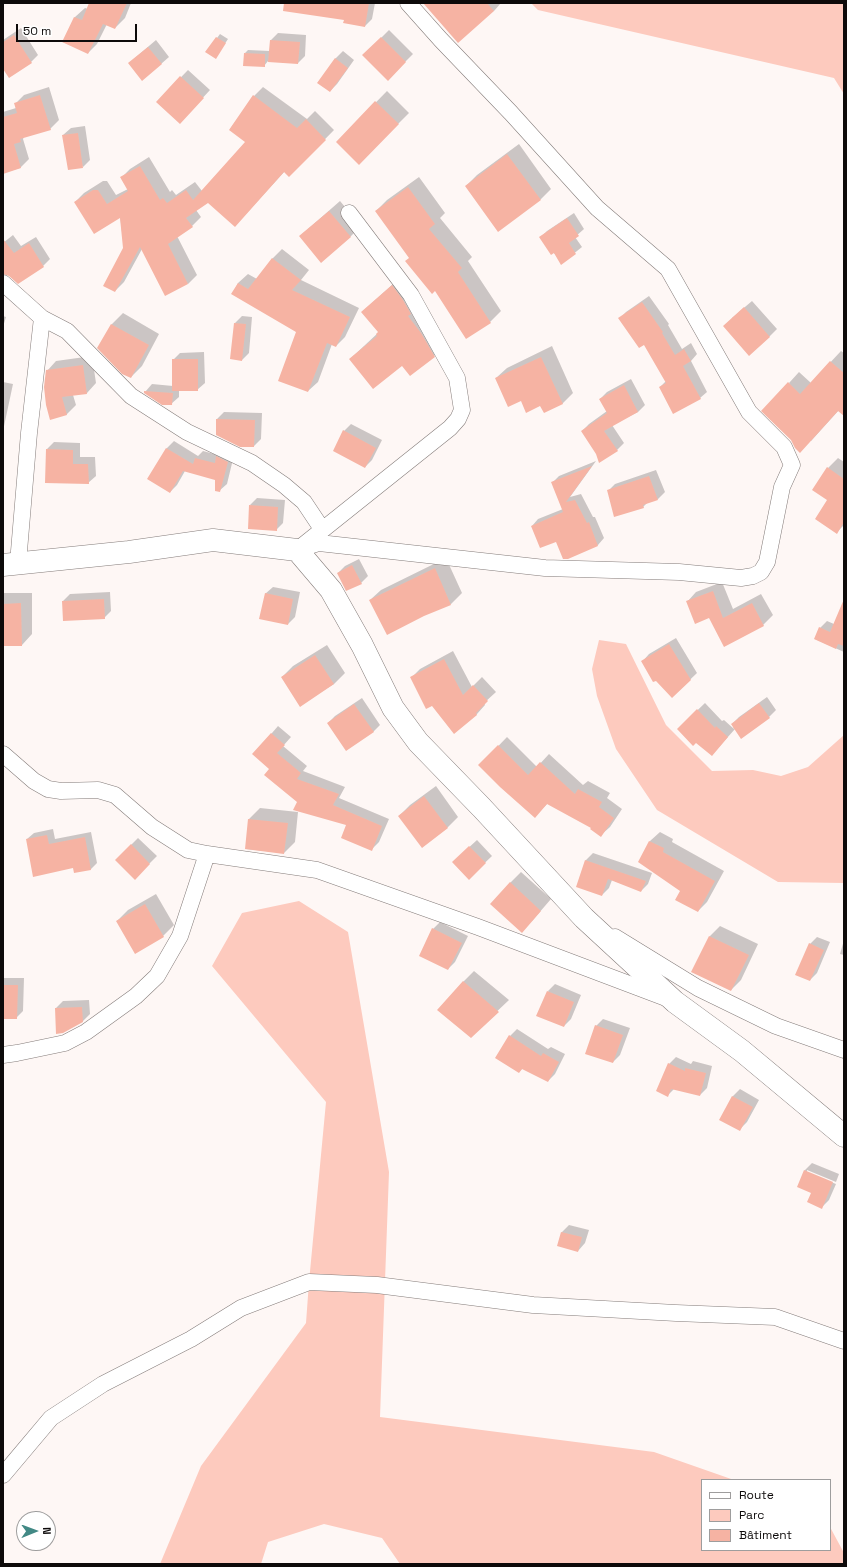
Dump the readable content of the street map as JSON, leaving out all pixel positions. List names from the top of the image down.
{
  "legend": ["Route", "Parc", "Bâtiment"],
  "scale_bar": "50 m",
  "north": "right"
}
